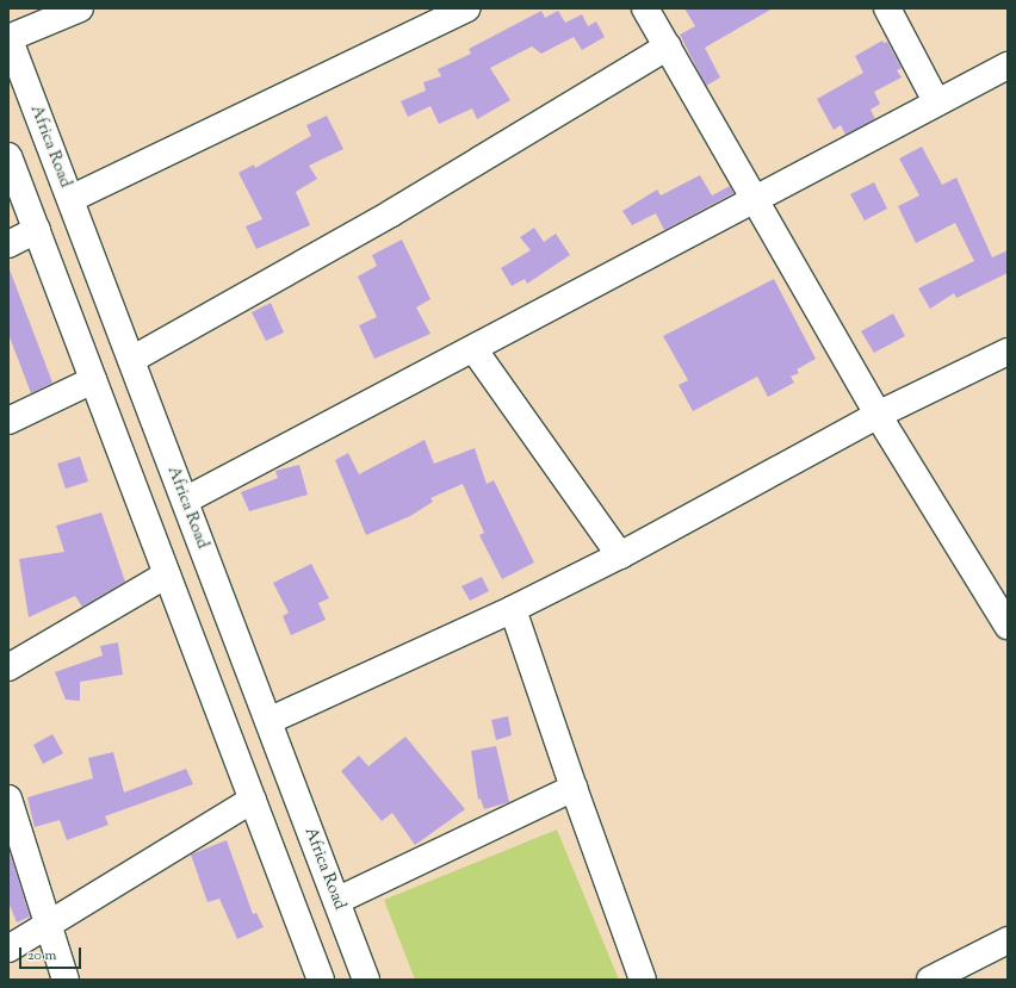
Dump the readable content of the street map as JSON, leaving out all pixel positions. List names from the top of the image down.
{
  "streets": {
    "street": ["Africa Road"]
  },
  "scale_bar": "20 m"
}
